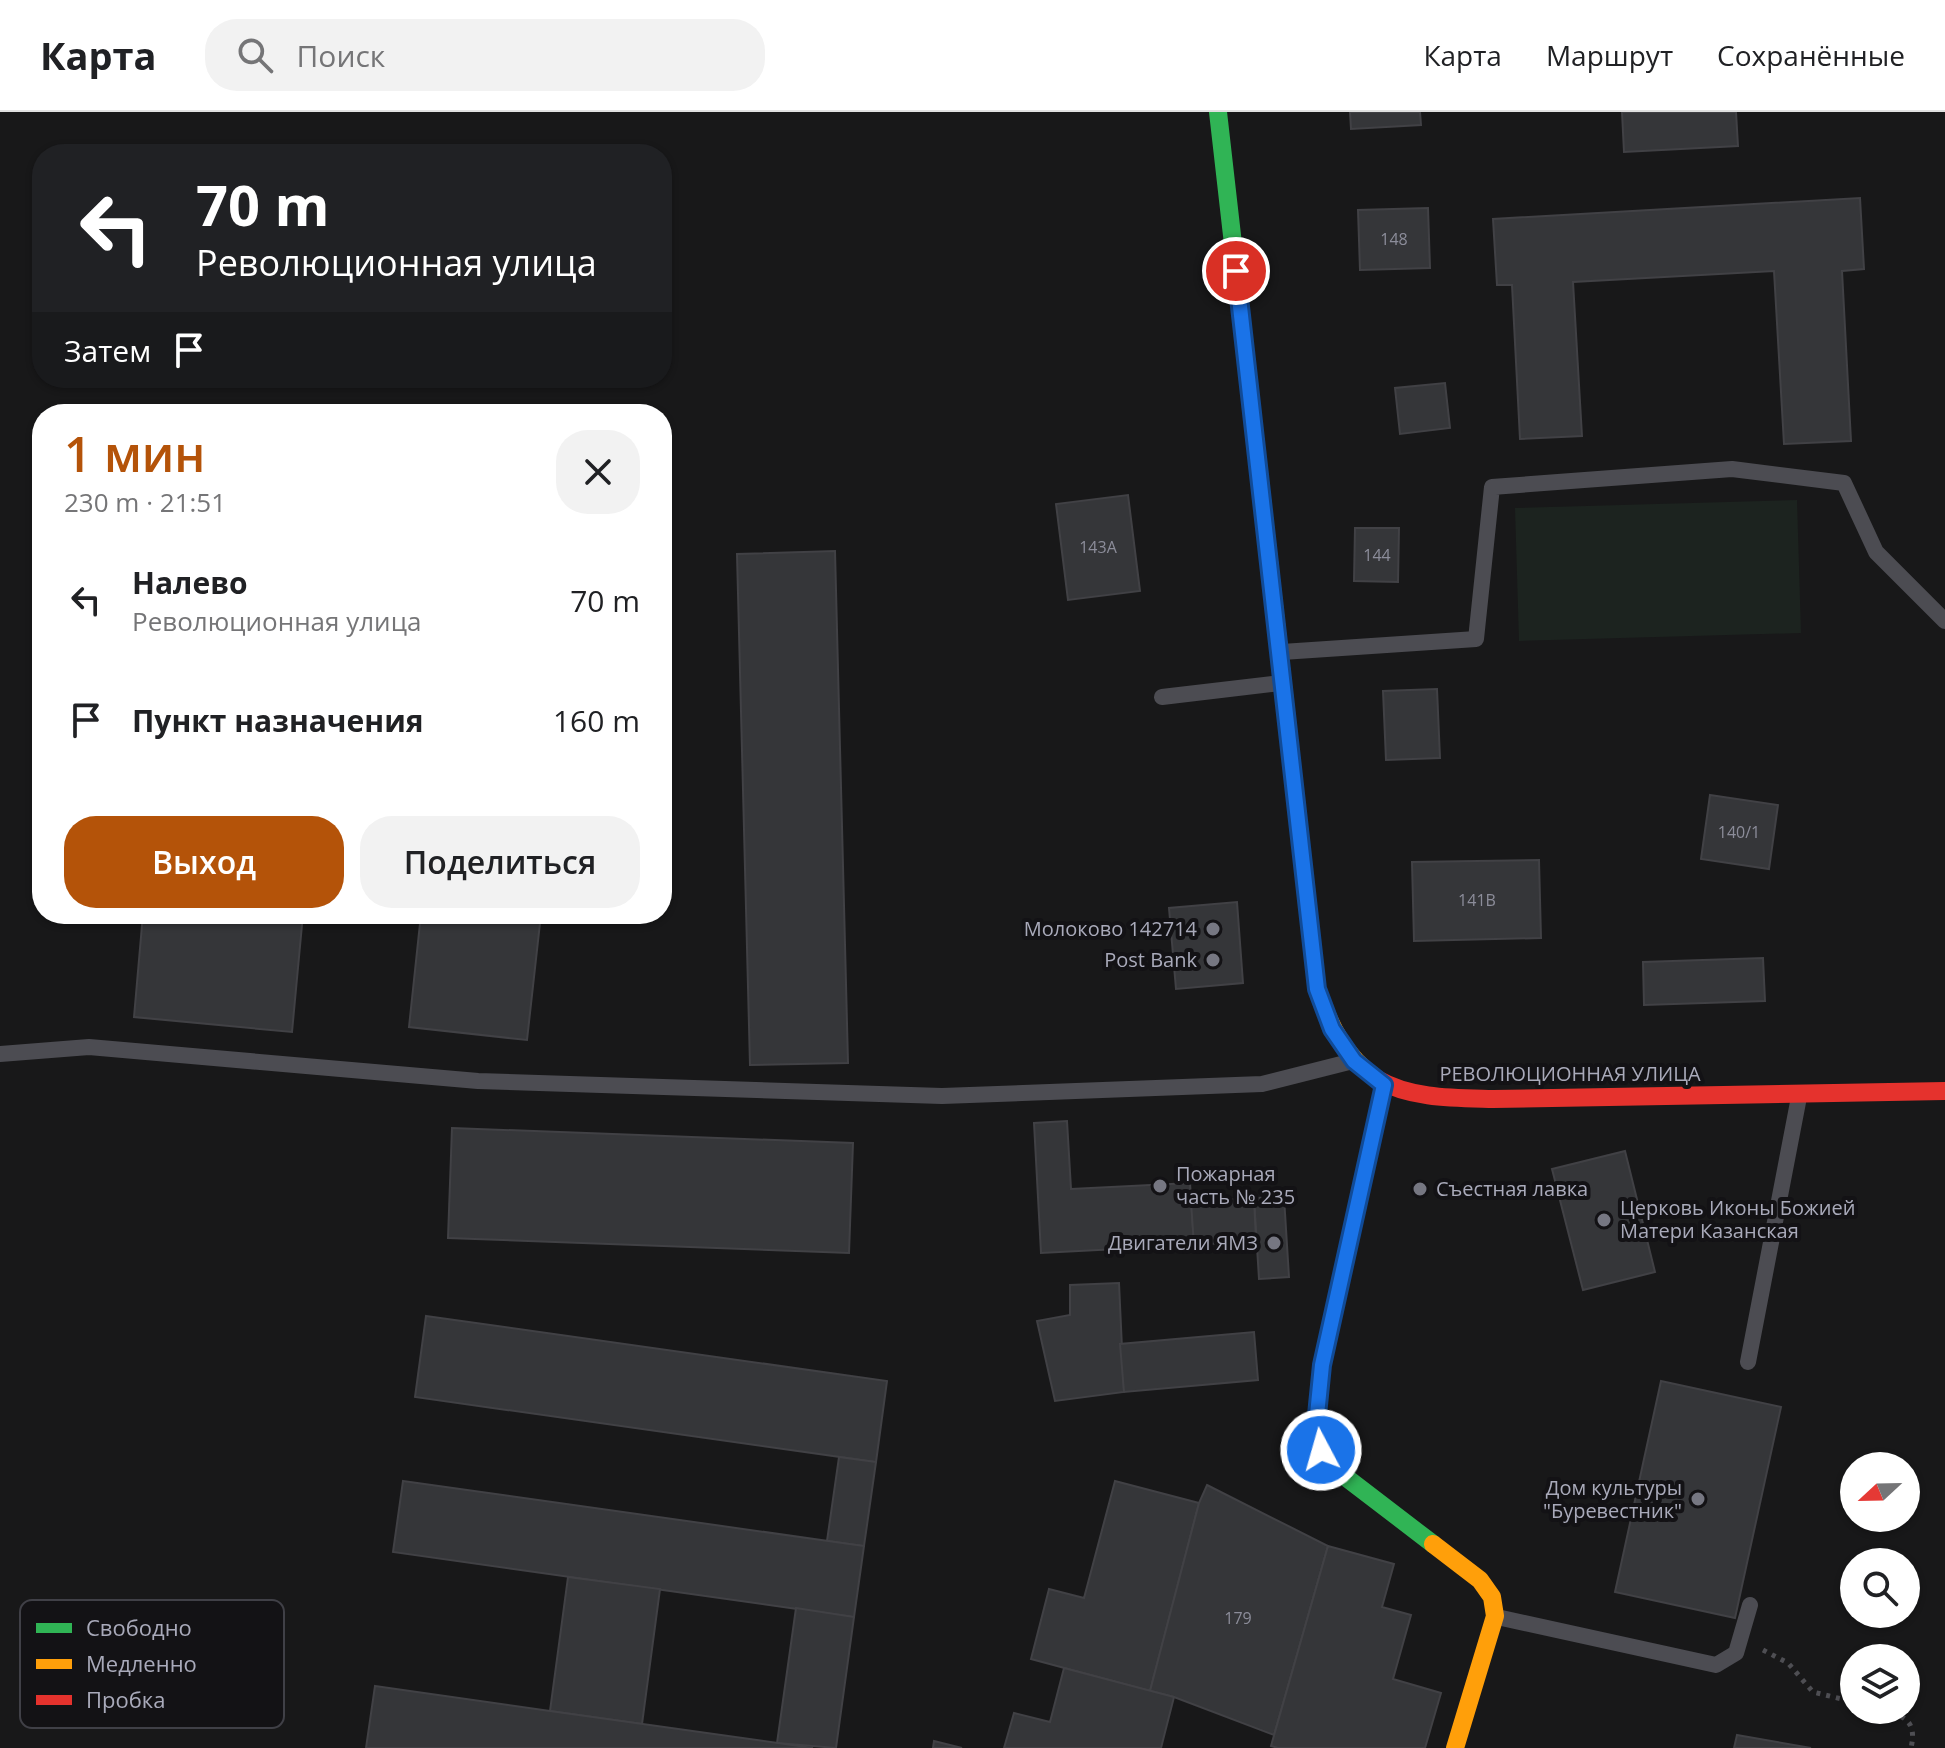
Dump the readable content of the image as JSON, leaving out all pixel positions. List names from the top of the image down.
{
  "streets": {
    "main road": ["РЕВОЛЮЦИОННАЯ УЛИЦА"]
  },
  "places": [
    "Молоково 142714",
    "Post Bank",
    "Пожарная часть № 235",
    "Съестная лавка",
    "Церковь Иконы Божией Матери Казанская",
    "Двигатели ЯМЗ",
    "Дом культуры \"Буревестник\""
  ],
  "house_numbers": [
    "148",
    "143А",
    "144",
    "140/1",
    "141В",
    "179"
  ],
  "legend": ["Свободно", "Медленно", "Пробка"],
  "north": "left",
  "page": {
    "header": "Карта",
    "search": "Поиск",
    "nav": ["Карта", "Маршрут", "Сохранённые"],
    "turn": ["70 m", "Революционная улица"],
    "then": "Затем",
    "heading": ["1 мин", "230 m · 21:51"],
    "list": [
      {
        "name": "Налево",
        "note": "Революционная улица",
        "value": "70 m"
      },
      {
        "name": "Пункт назначения",
        "value": "160 m"
      }
    ],
    "buttons": ["Выход", "Поделиться"]
  }
}
